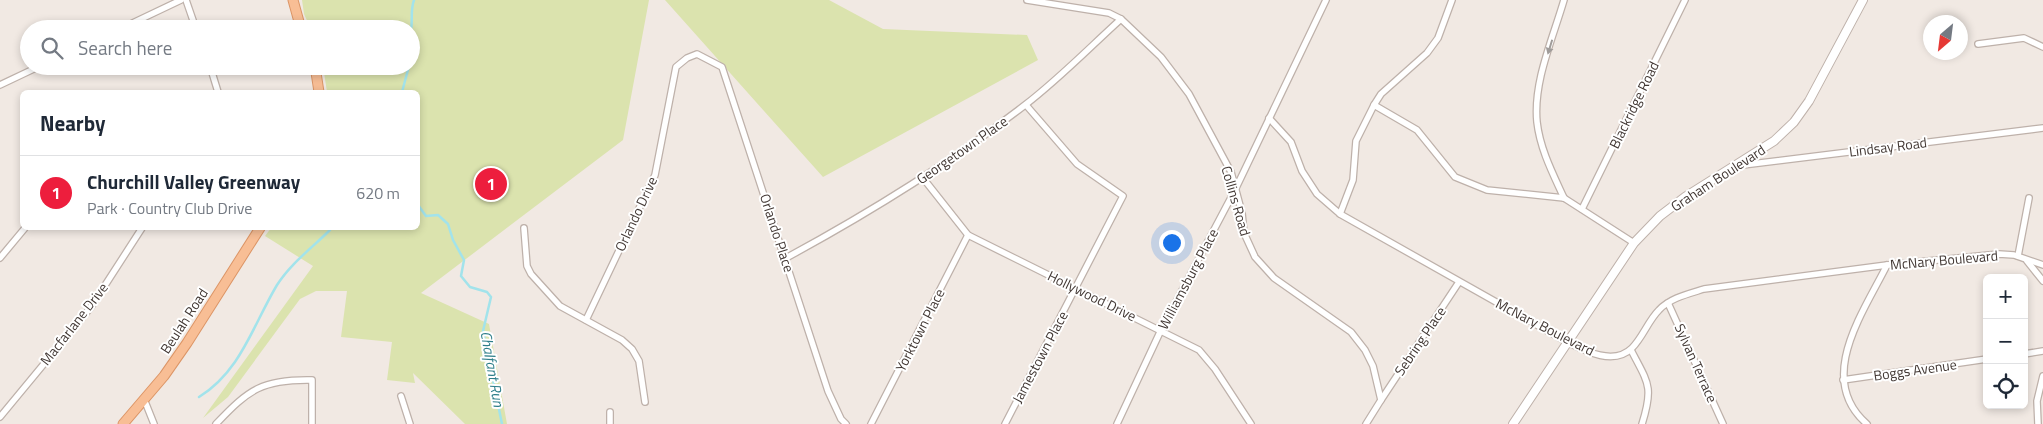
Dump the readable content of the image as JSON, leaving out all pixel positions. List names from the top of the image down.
{
  "streets": {
    "main road": ["Beulah Road"],
    "street": [
      "Blackridge Road",
      "Lindsay Road",
      "Georgetown Place",
      "Graham Boulevard",
      "Collins Road",
      "Orlando Drive",
      "Orlando Place",
      "McNary Boulevard",
      "Williamsburg Place",
      "Hollywood Drive",
      "Macfarlane Drive",
      "Yorktown Place",
      "Sebring Place",
      "Jamestown Place",
      "Sylvan Terrace",
      "Boggs Avenue"
    ]
  },
  "crossings": [
    ["Lindsay Road", "Graham Boulevard"],
    ["Georgetown Place", "Collins Road"],
    ["Georgetown Place", "Orlando Place"],
    ["Georgetown Place", "Hollywood Drive"],
    ["Georgetown Place", "Jamestown Place"],
    ["Graham Boulevard", "McNary Boulevard"],
    ["Collins Road", "Williamsburg Place"],
    ["Collins Road", "Sebring Place"],
    ["Orlando Drive", "Orlando Place"],
    ["McNary Boulevard", "Williamsburg Place"],
    ["McNary Boulevard", "Sebring Place"],
    ["McNary Boulevard", "Sylvan Terrace"],
    ["Williamsburg Place", "Hollywood Drive"],
    ["Hollywood Drive", "Yorktown Place"],
    ["Hollywood Drive", "Jamestown Place"]
  ],
  "water": ["Chalfant Run"],
  "north": "bottom left",
  "page": {
    "search": "Search here",
    "heading": "Nearby",
    "list": [
      {
        "mark": "1",
        "name": "Churchill Valley Greenway",
        "note": "Park · Country Club Drive",
        "value": "620 m"
      }
    ],
    "pins": "1",
    "map_buttons": ["+", "−"]
  }
}
